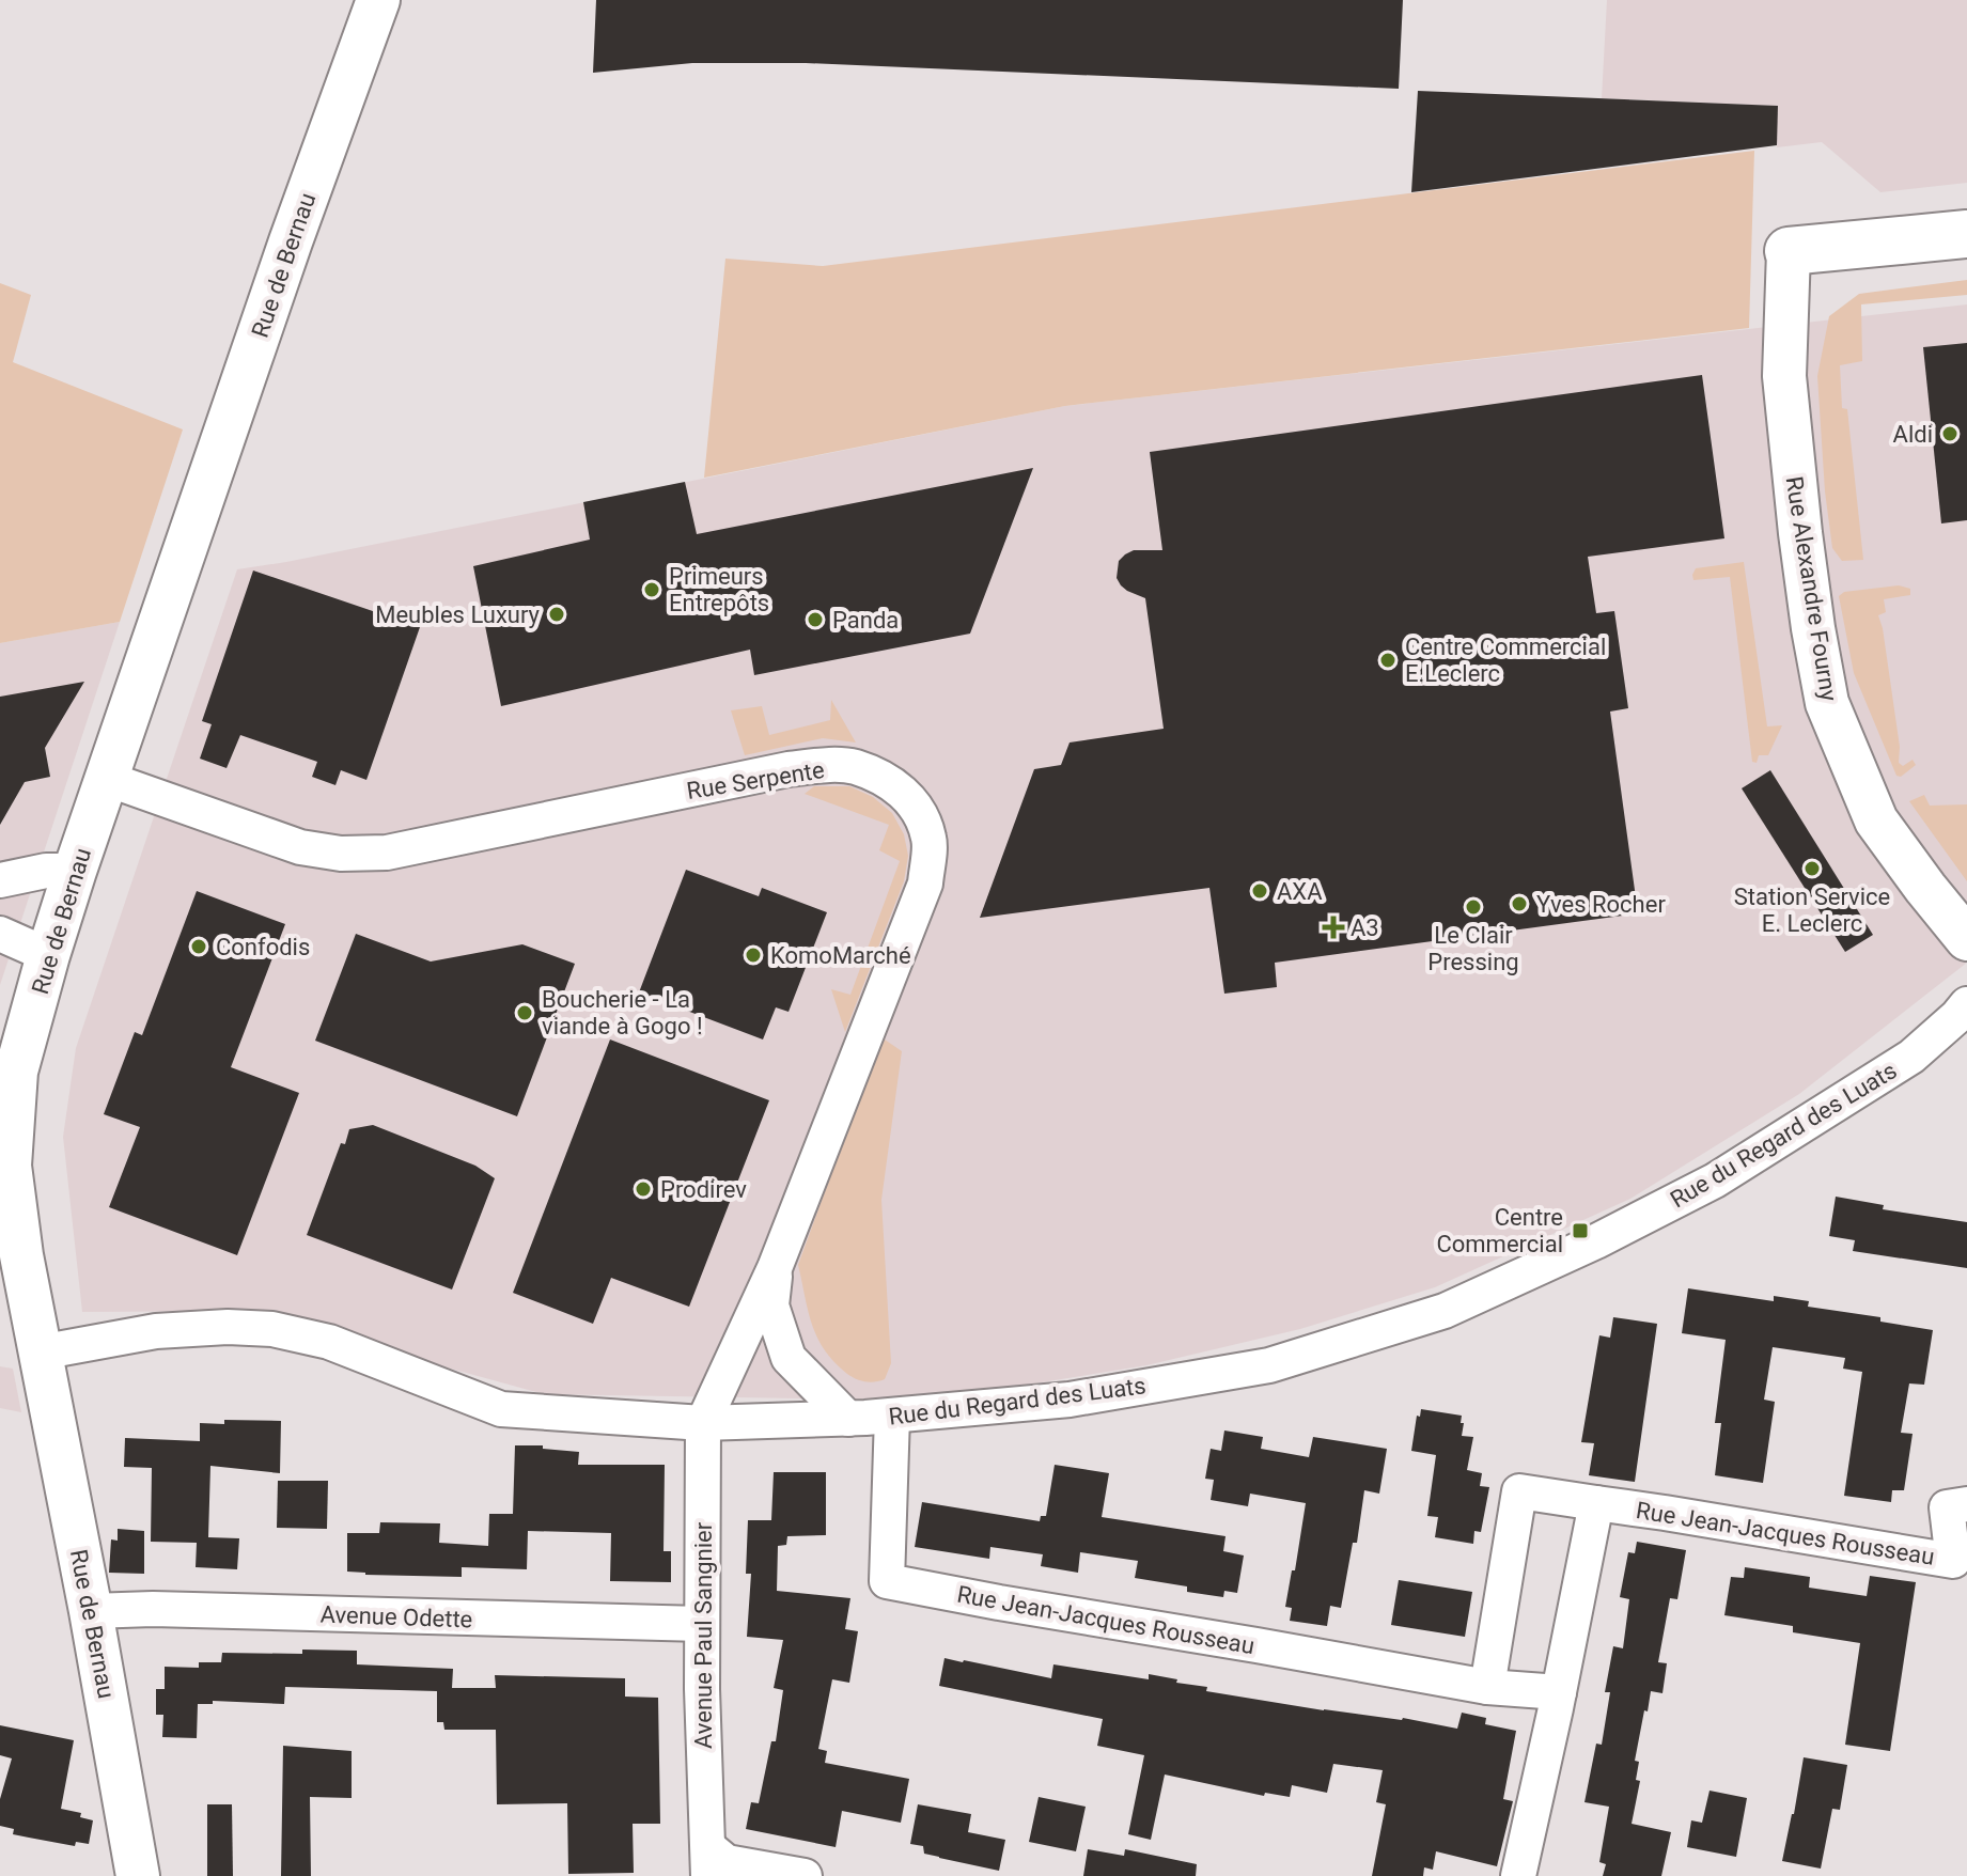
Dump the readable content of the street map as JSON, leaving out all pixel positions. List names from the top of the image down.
{
  "streets": {
    "street": [
      "Rue de Bernau",
      "Rue Alexandre Fourny",
      "Rue Serpente",
      "Rue du Regard des Luats",
      "Rue Jean-Jacques Rousseau",
      "Avenue Odette",
      "Avenue Paul Sangnier"
    ]
  },
  "crossings": [
    ["Rue de Bernau", "Rue Serpente"],
    ["Rue de Bernau", "Rue du Regard des Luats"],
    ["Rue de Bernau", "Avenue Odette"],
    ["Rue Serpente", "Rue du Regard des Luats"],
    ["Rue Serpente", "Avenue Paul Sangnier"],
    ["Rue du Regard des Luats", "Rue Jean-Jacques Rousseau"],
    ["Rue du Regard des Luats", "Avenue Paul Sangnier"],
    ["Avenue Odette", "Avenue Paul Sangnier"]
  ],
  "places": {
    "other": [
      "Aldi",
      "Primeurs Entrepôts",
      "Meubles Luxury",
      "Panda",
      "Centre Commercial E.Leclerc",
      "Station Service E. Leclerc",
      "AXA",
      "Yves Rocher",
      "Le Clair Pressing",
      "Confodis",
      "KomoMarché",
      "Boucherie - La viande à Gogo !",
      "Prodirev"
    ],
    "health": ["A3"],
    "transit": ["Centre Commercial"]
  }
}
